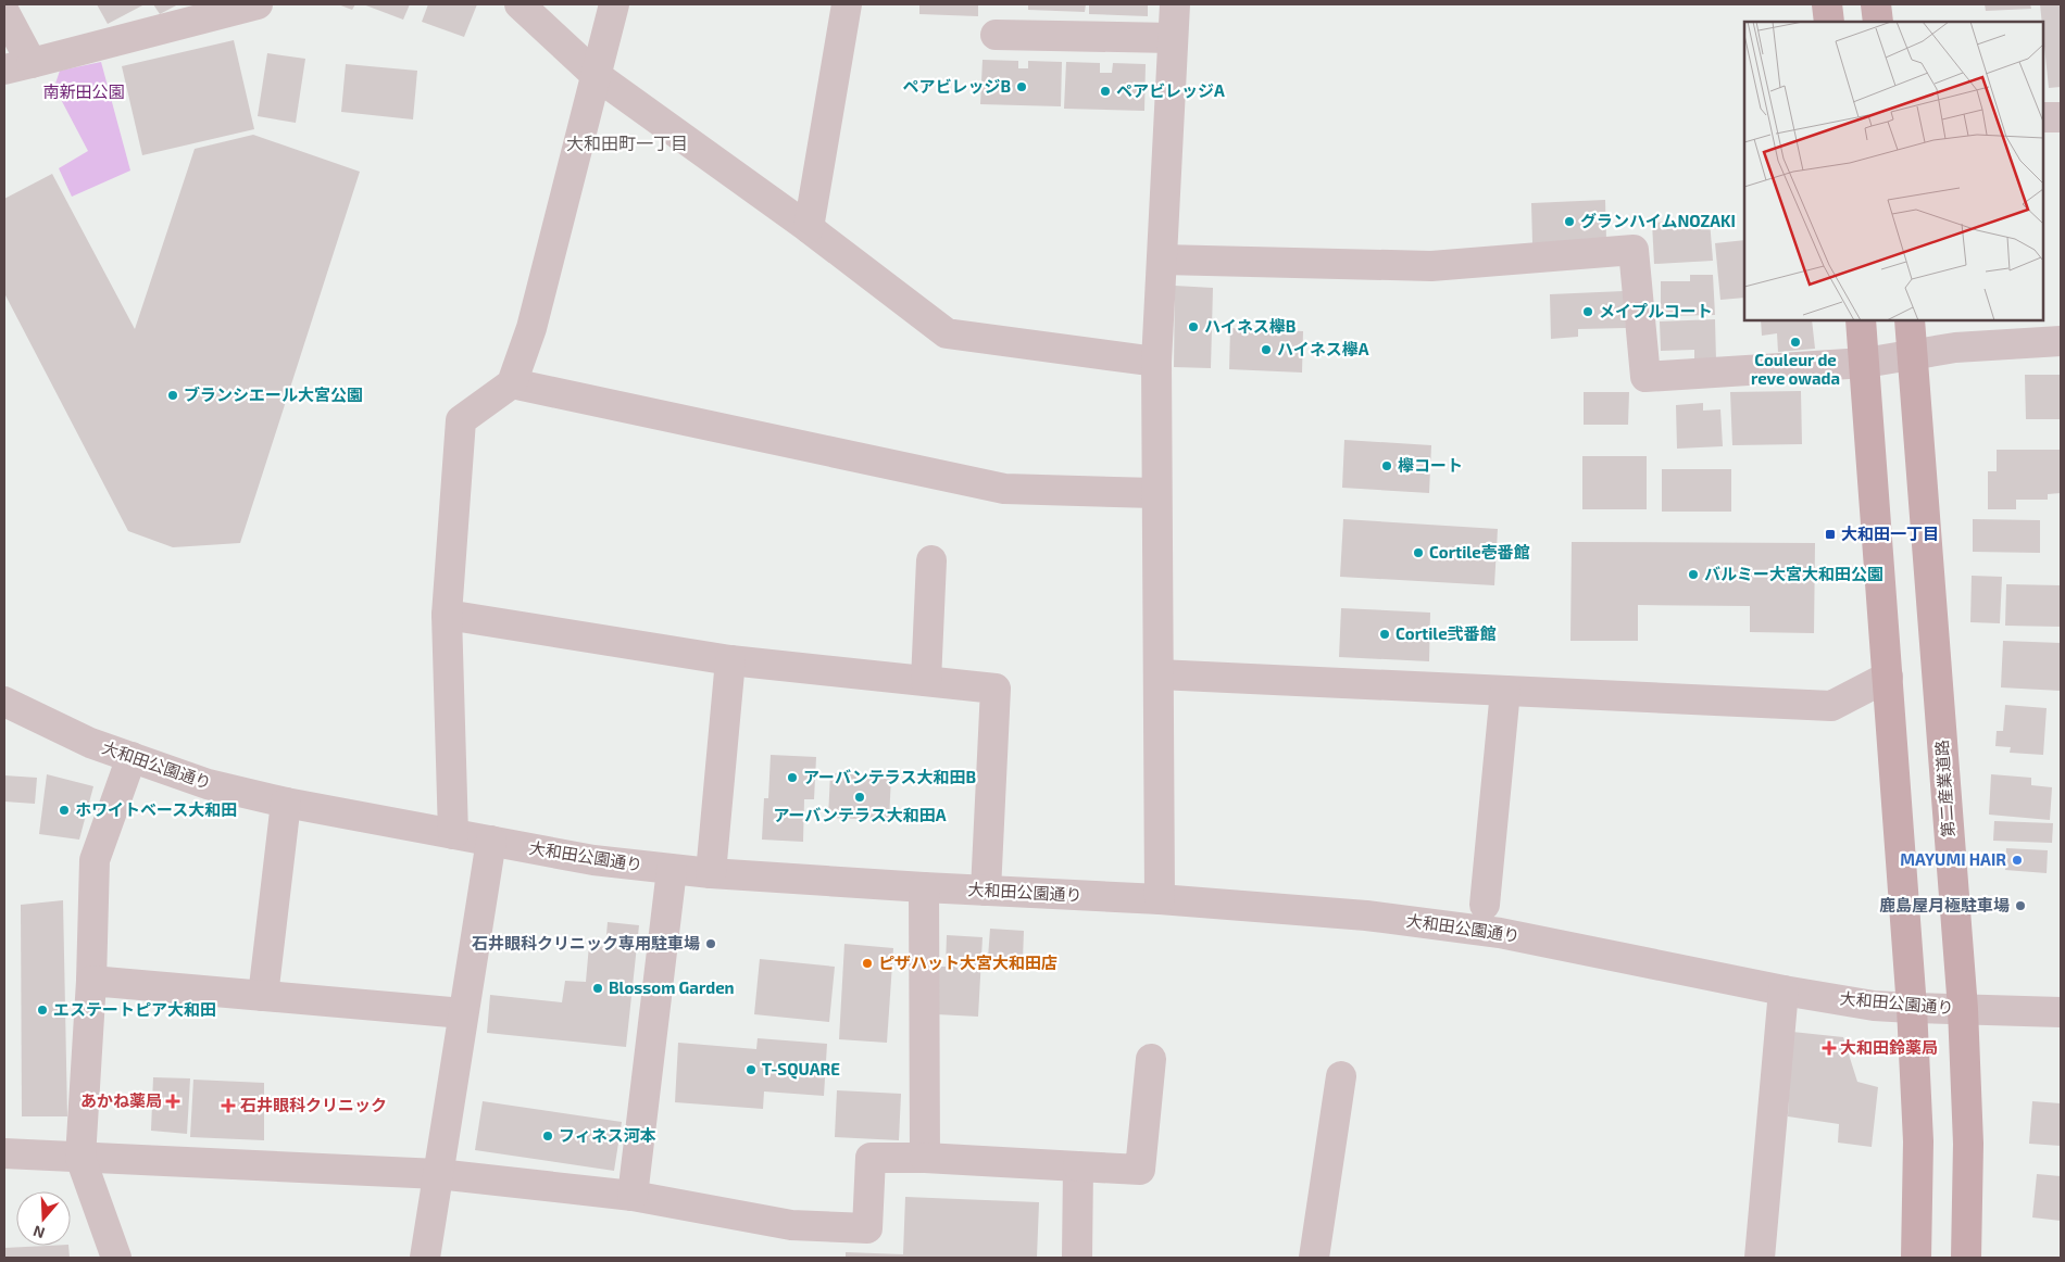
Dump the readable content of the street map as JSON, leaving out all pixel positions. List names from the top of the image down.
{
  "streets": {
    "main road": ["第二産業道路"],
    "street": ["大和田公園通り"]
  },
  "crossings": [
    ["大和田公園通り", "第二産業道路"]
  ],
  "districts": ["大和田町一丁目"],
  "parks": ["南新田公園"],
  "places": {
    "other": [
      "ペアビレッジB",
      "ペアビレッジA",
      "グランハイムNOZAKI",
      "メイプルコート",
      "ハイネス欅B",
      "Couleur de reve owada",
      "ハイネス欅A",
      "ブランシエール大宮公園",
      "欅コート",
      "Cortile壱番館",
      "バルミー大宮大和田公園",
      "Cortile弐番館",
      "アーバンテラス大和田B",
      "アーバンテラス大和田A",
      "ホワイトベース大和田",
      "MAYUMI HAIR",
      "鹿島屋月極駐車場",
      "石井眼科クリニック専用駐車場",
      "ピザハット大宮大和田店",
      "Blossom Garden",
      "エステートピア大和田",
      "T-SQUARE",
      "フィネス河本"
    ],
    "transit": ["大和田一丁目"],
    "health": ["大和田鈴薬局", "あかね薬局", "石井眼科クリニック"]
  },
  "north": "bottom"
}
